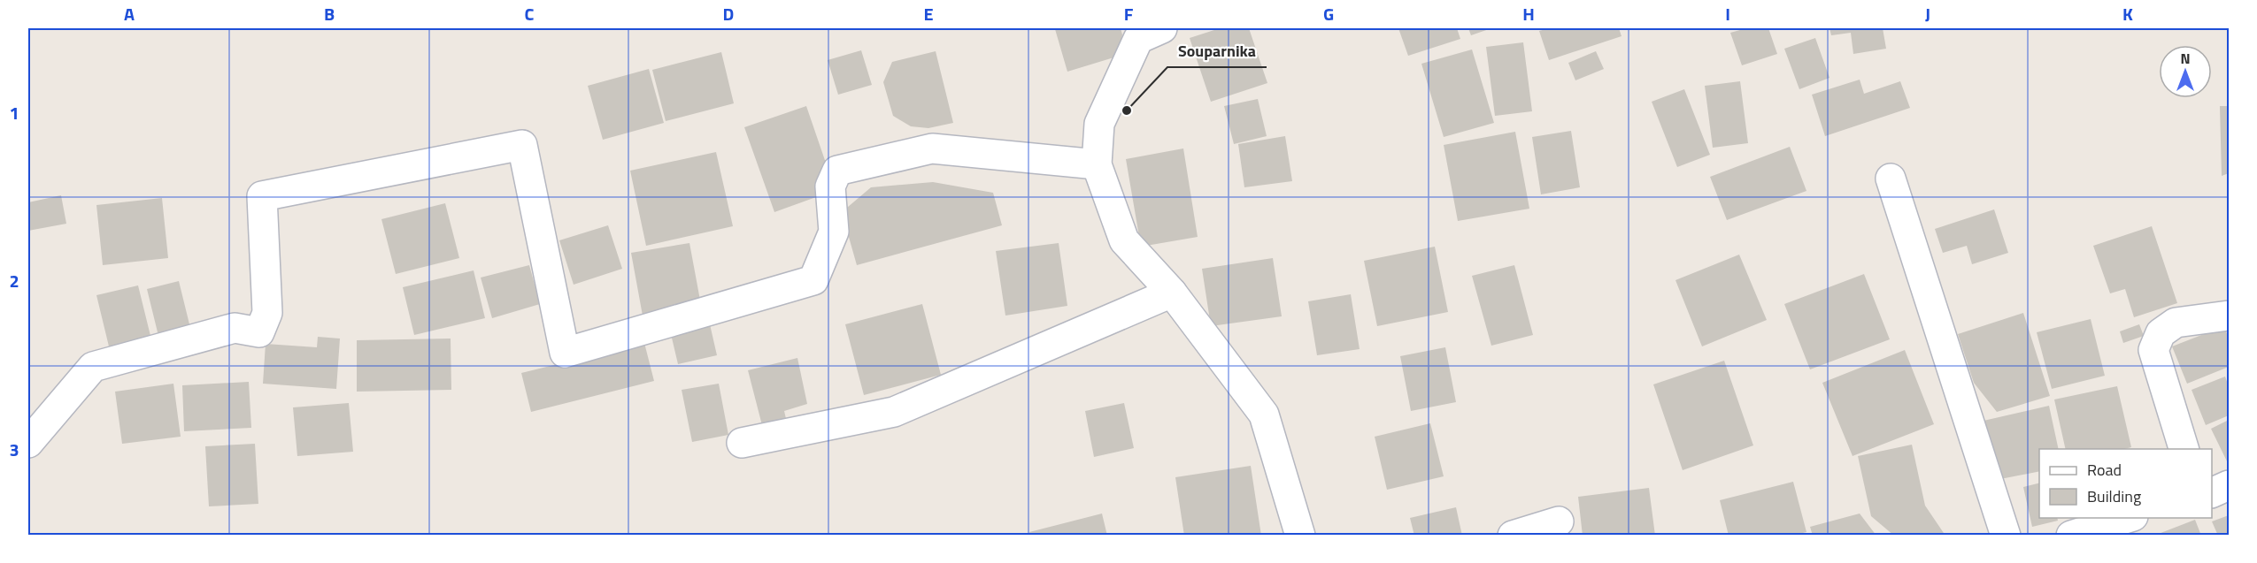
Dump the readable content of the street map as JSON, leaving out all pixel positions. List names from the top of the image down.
{
  "places": ["Souparnika"],
  "legend": ["Road", "Building"],
  "north": "top",
  "grid": {
    "columns": [
      "A",
      "B",
      "C",
      "D",
      "E",
      "F",
      "G",
      "H",
      "I",
      "J",
      "K"
    ],
    "rows": ["1", "2", "3"]
  }
}
